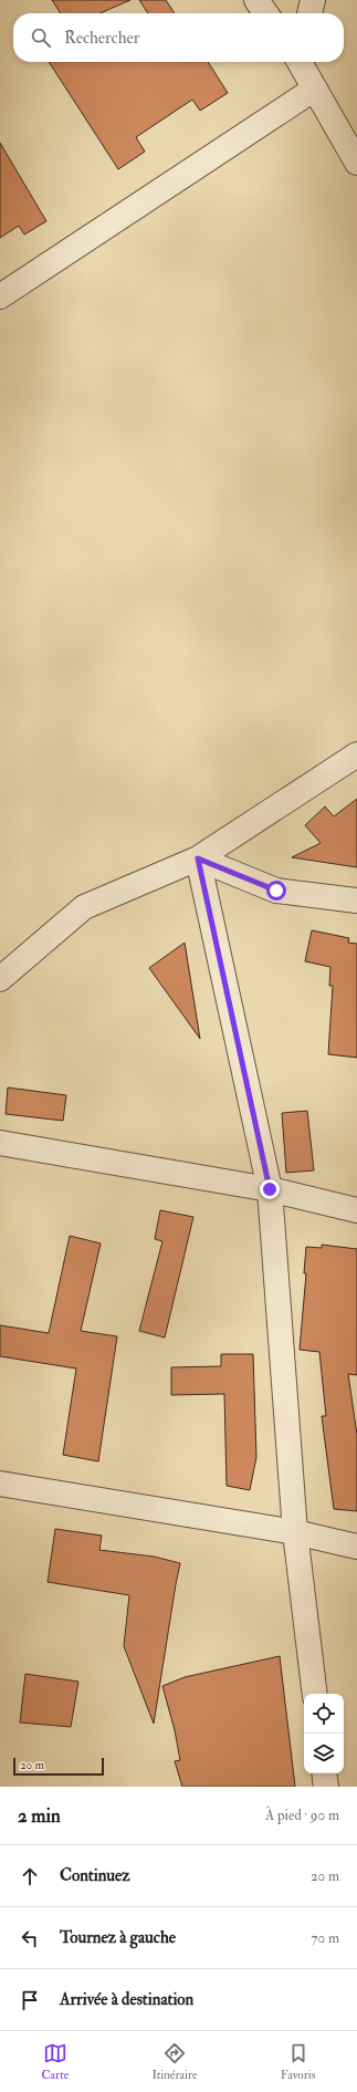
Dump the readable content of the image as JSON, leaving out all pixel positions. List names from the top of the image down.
{
  "scale_bar": "20 m",
  "page": {
    "search": "Rechercher",
    "scale": "20 m",
    "heading": ["2 min", "À pied · 90 m"],
    "list": [
      ["Continuez", "20 m"],
      ["Tournez à gauche", "70 m"],
      "Arrivée à destination"
    ],
    "nav": ["Carte", "Itinéraire", "Favoris"]
  }
}
